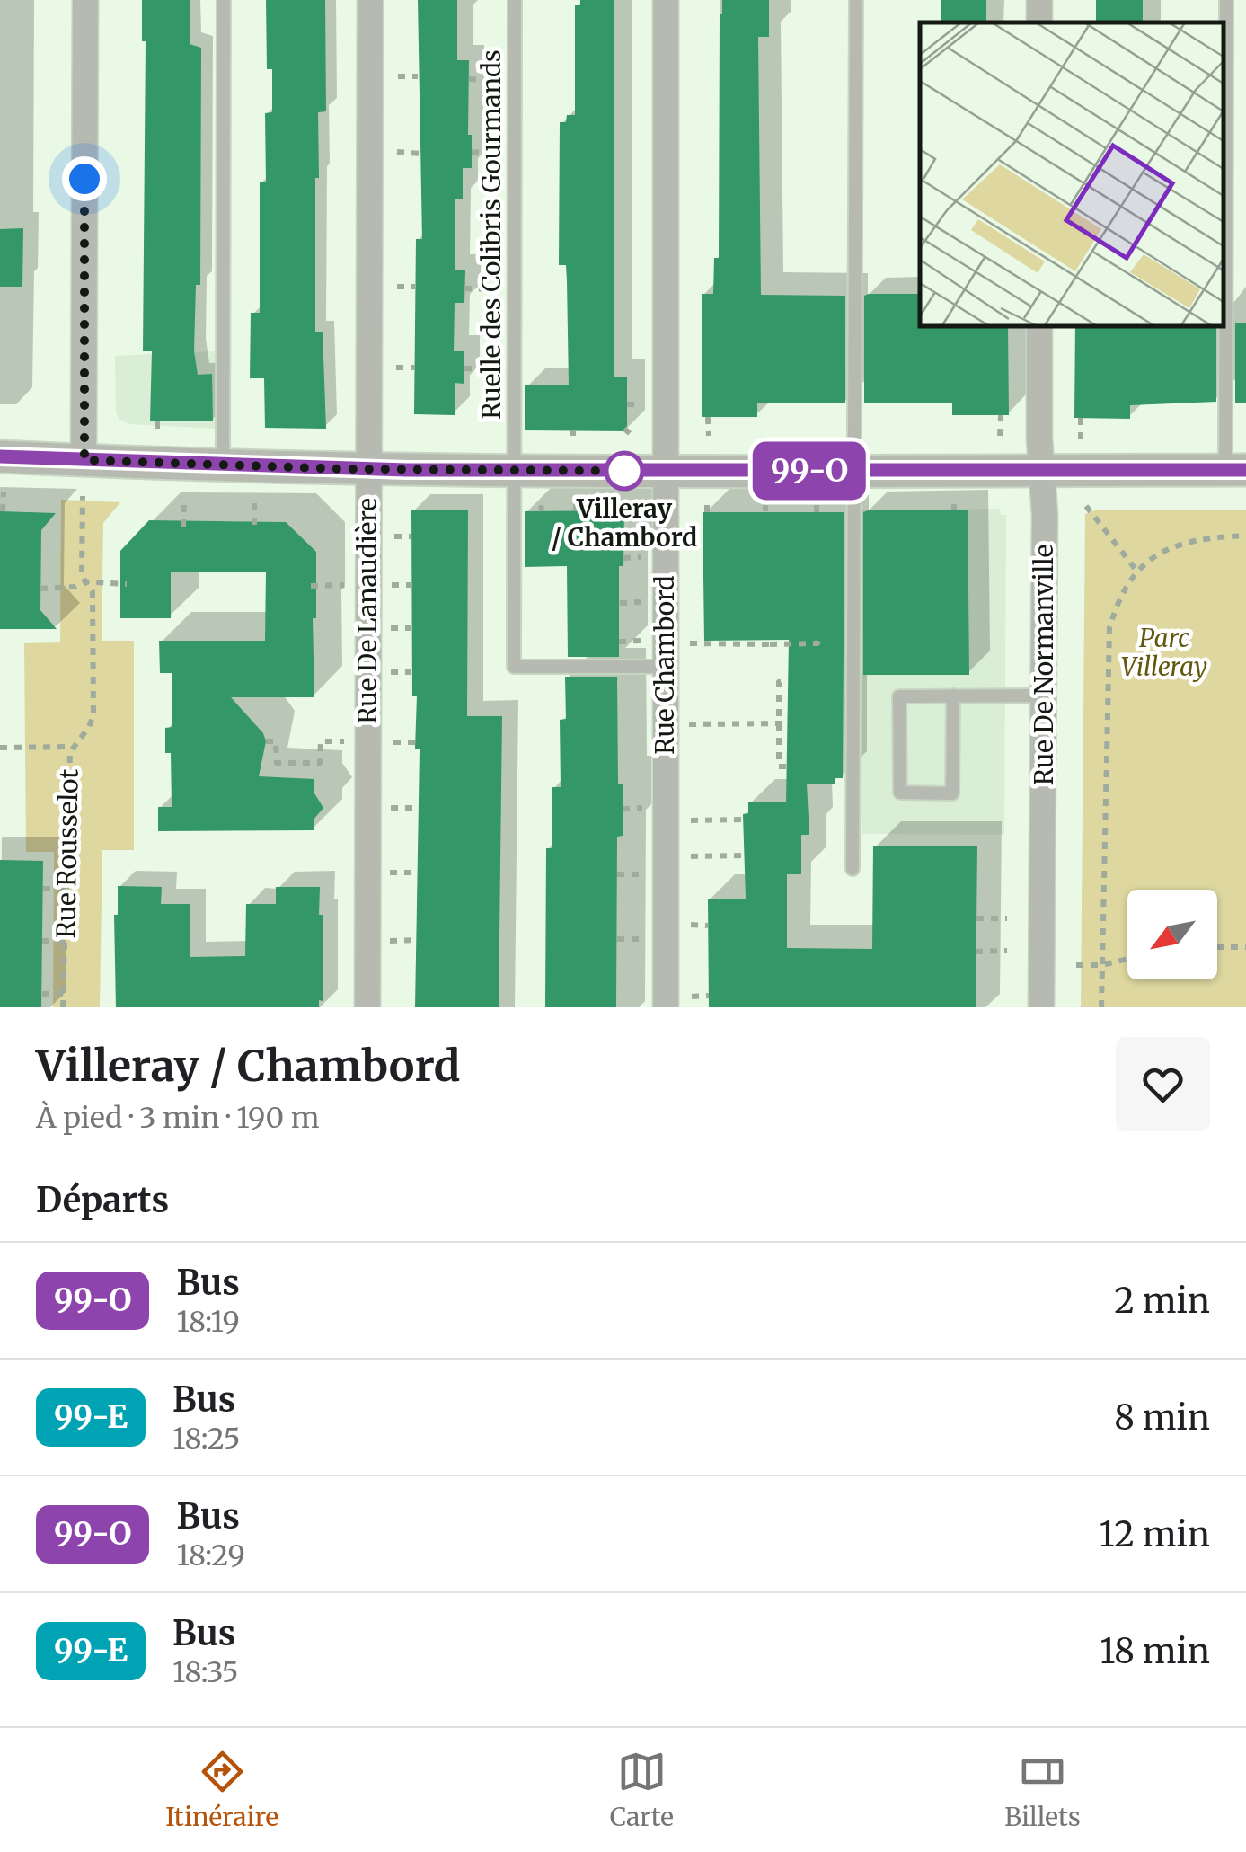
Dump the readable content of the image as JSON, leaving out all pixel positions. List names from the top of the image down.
{
  "streets": {
    "street": ["Rue De Lanaudière", "Rue Chambord", "Rue De Normanville"],
    "lane": ["Ruelle des Colibris Gourmands"],
    "path": ["Rue Rousselot"]
  },
  "crossings": [
    ["Ruelle des Colibris Gourmands", "Rue Chambord"]
  ],
  "parks": ["Parc Villeray"],
  "places": ["Villeray / Chambord"],
  "lines": ["bus line 99-O"],
  "north": "bottom left",
  "page": {
    "on_map": "99-O",
    "heading": [
      ["Villeray / Chambord", "À pied · 3 min · 190 m"],
      "Départs"
    ],
    "list": [
      {
        "mark": "99-O",
        "name": "Bus",
        "note": "18:19",
        "value": "2 min"
      },
      {
        "mark": "99-E",
        "name": "Bus",
        "note": "18:25",
        "value": "8 min"
      },
      {
        "mark": "99-O",
        "name": "Bus",
        "note": "18:29",
        "value": "12 min"
      },
      {
        "mark": "99-E",
        "name": "Bus",
        "note": "18:35",
        "value": "18 min"
      }
    ],
    "tabs": ["Itinéraire", "Carte", "Billets"]
  }
}
